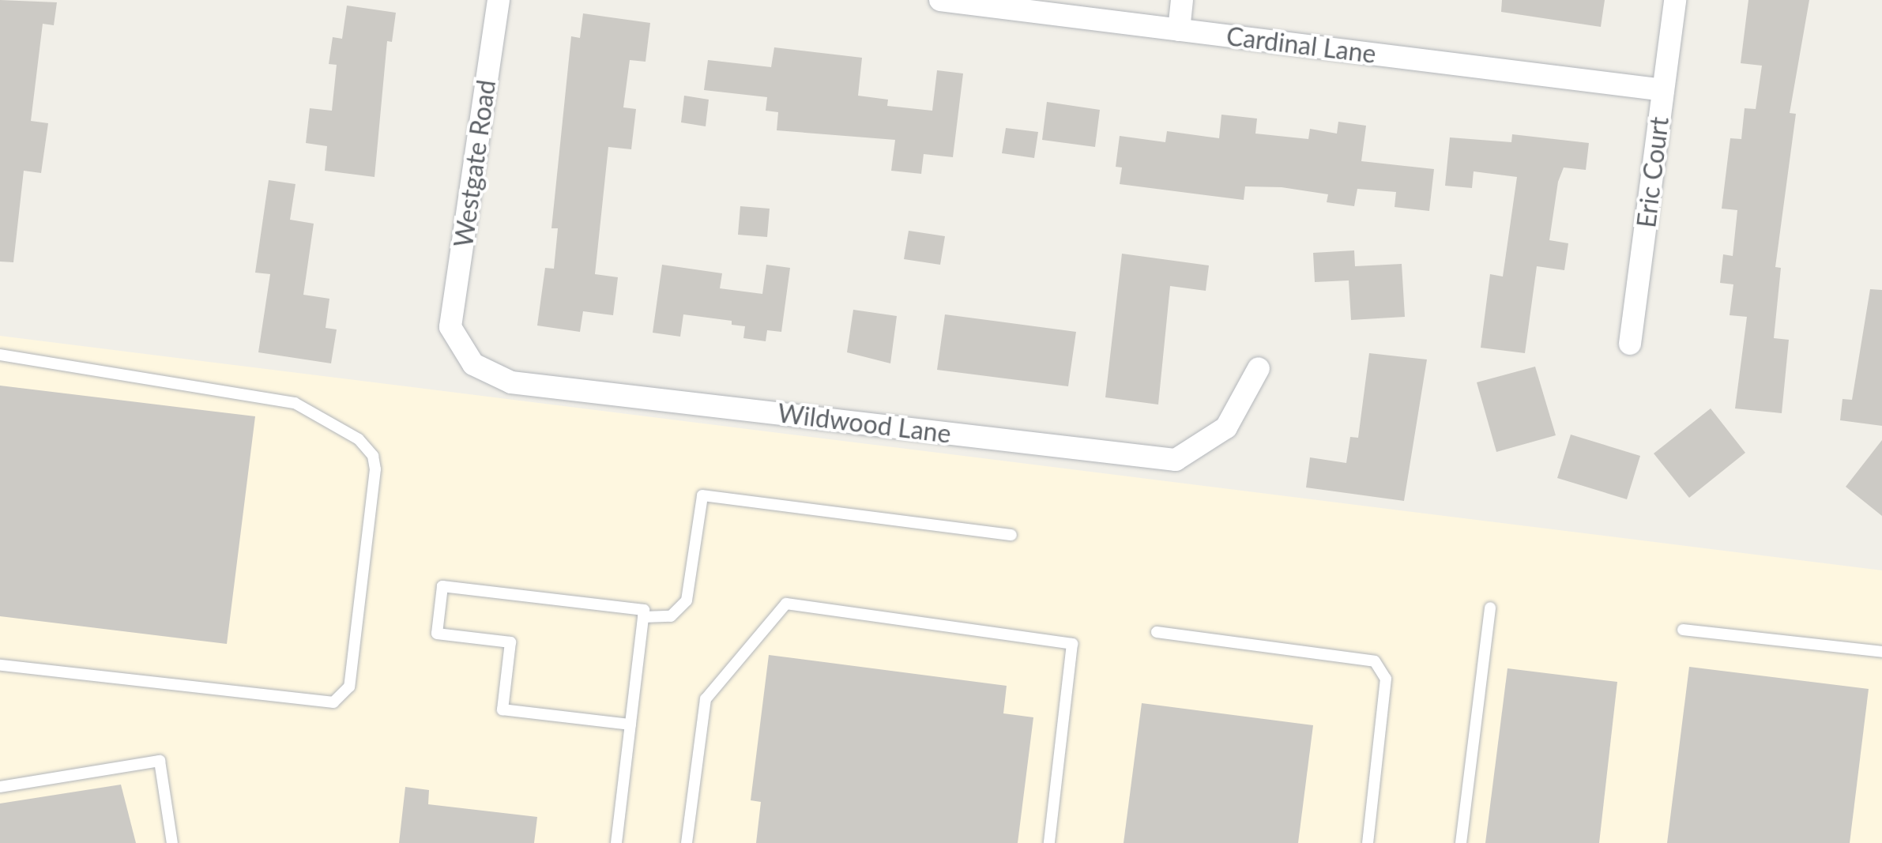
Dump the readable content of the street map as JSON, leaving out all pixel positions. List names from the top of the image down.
{
  "streets": {
    "street": [
      "Cardinal Lane",
      "Westgate Road",
      "Eric Court",
      "Wildwood Lane"
    ]
  },
  "crossings": [
    ["Cardinal Lane", "Eric Court"],
    ["Westgate Road", "Wildwood Lane"]
  ]
}
